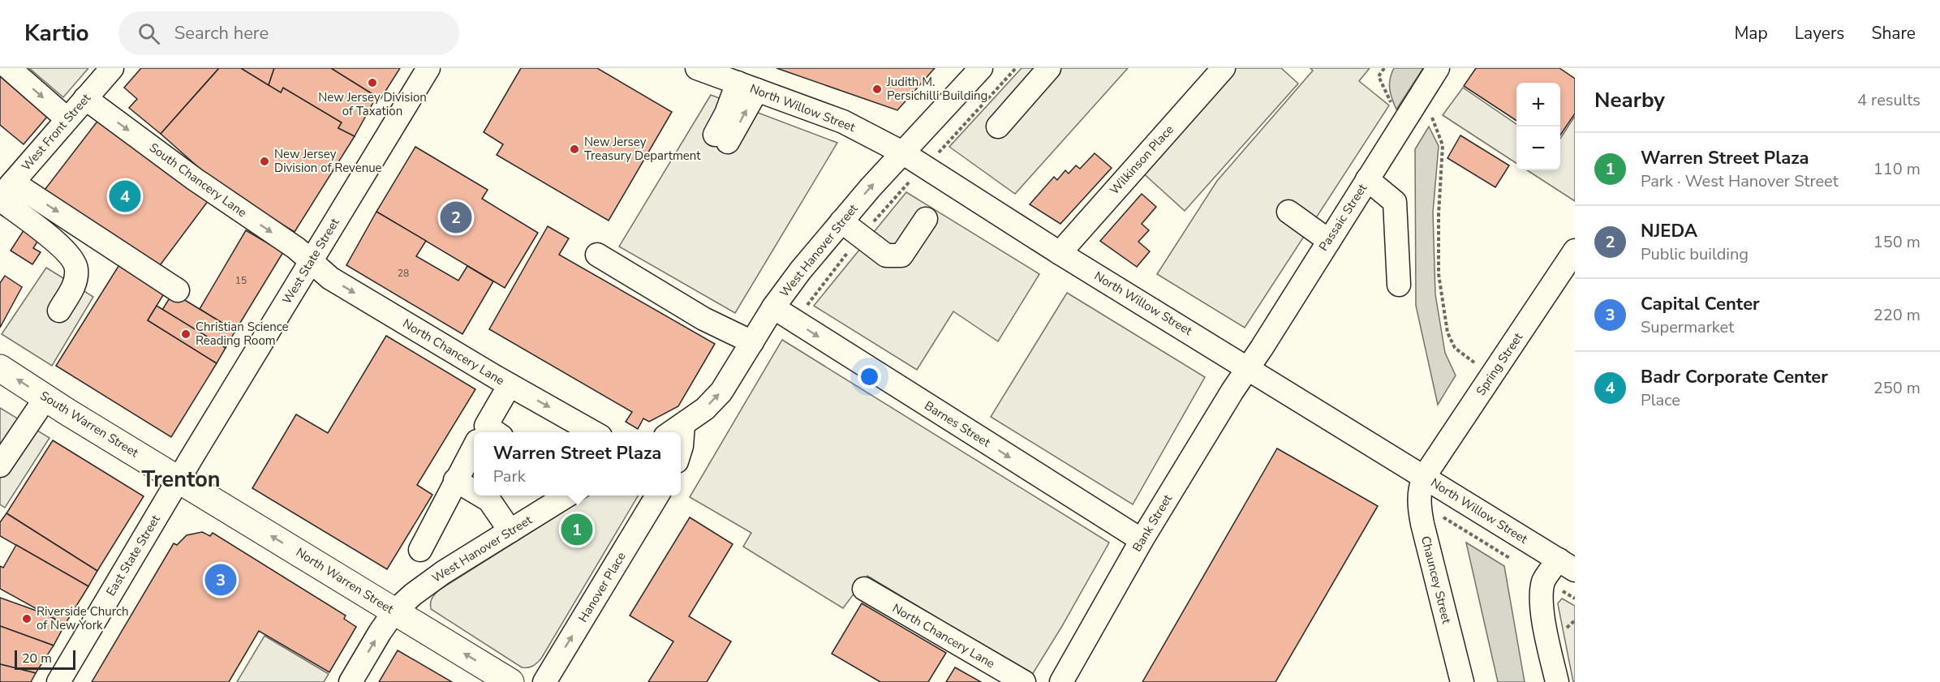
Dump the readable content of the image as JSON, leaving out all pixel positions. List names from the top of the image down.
{
  "streets": {
    "main road": ["South Warren Street", "North Warren Street"],
    "street": [
      "North Willow Street",
      "West Front Street",
      "Wilkinson Place",
      "South Chancery Lane",
      "Passaic Street",
      "West Hanover Street",
      "West State Street",
      "North Chancery Lane",
      "Spring Street",
      "Barnes Street",
      "Bank Street",
      "East State Street",
      "Chauncey Street",
      "Hanover Place"
    ]
  },
  "crossings": [
    ["North Willow Street", "Wilkinson Place"],
    ["North Willow Street", "Passaic Street"],
    ["North Willow Street", "West Hanover Street"],
    ["North Willow Street", "Spring Street"],
    ["North Willow Street", "Bank Street"],
    ["North Willow Street", "Chauncey Street"],
    ["West Front Street", "South Chancery Lane"],
    ["South Chancery Lane", "West State Street"],
    ["South Chancery Lane", "North Chancery Lane"],
    ["Passaic Street", "Bank Street"],
    ["West Hanover Street", "Barnes Street"],
    ["West Hanover Street", "North Warren Street"],
    ["West State Street", "North Chancery Lane"],
    ["West State Street", "South Warren Street"],
    ["West State Street", "East State Street"],
    ["West State Street", "North Warren Street"],
    ["Spring Street", "Chauncey Street"],
    ["South Warren Street", "East State Street"],
    ["South Warren Street", "North Warren Street"],
    ["Barnes Street", "Bank Street"],
    ["East State Street", "North Warren Street"]
  ],
  "one_way": ["West Hanover Street", "Barnes Street", "North Warren Street"],
  "districts": ["Trenton"],
  "places": [
    "New Jersey Division of Taxation",
    "Judith M. Persichilli Building",
    "New Jersey Treasury Department",
    "New Jersey Division of Revenue",
    "Christian Science Reading Room",
    "Riverside Church of New York"
  ],
  "house_numbers": ["28", "15"],
  "scale_bar": "20 m",
  "page": {
    "header": "Kartio",
    "search": "Search here",
    "nav": ["Map", "Layers", "Share"],
    "heading": ["Nearby", "4 results"],
    "map_buttons": ["+", "−"],
    "list": [
      {
        "mark": "1",
        "name": "Warren Street Plaza",
        "note": "Park · West Hanover Street",
        "value": "110 m"
      },
      {
        "mark": "2",
        "name": "NJEDA",
        "note": "Public building",
        "value": "150 m"
      },
      {
        "mark": "3",
        "name": "Capital Center",
        "note": "Supermarket",
        "value": "220 m"
      },
      {
        "mark": "4",
        "name": "Badr Corporate Center",
        "note": "Place",
        "value": "250 m"
      }
    ],
    "pins": [
      "4",
      "2",
      "1",
      "3"
    ],
    "popup": ["Warren Street Plaza", "Park"],
    "scale": "20 m"
  }
}
